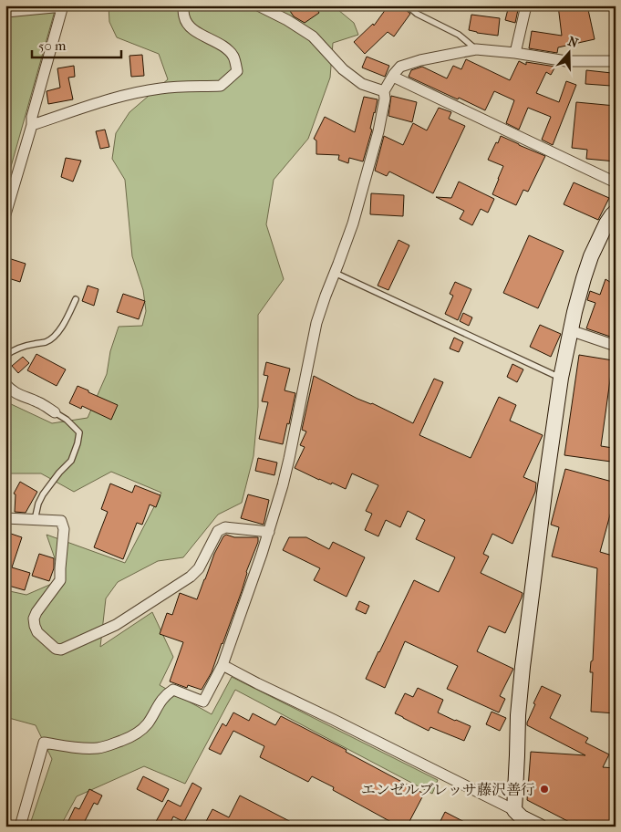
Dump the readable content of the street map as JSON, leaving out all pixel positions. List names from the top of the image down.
{
  "places": ["エンゼルブレッサ藤沢善行"],
  "scale_bar": "50 m",
  "north": "top"
}
